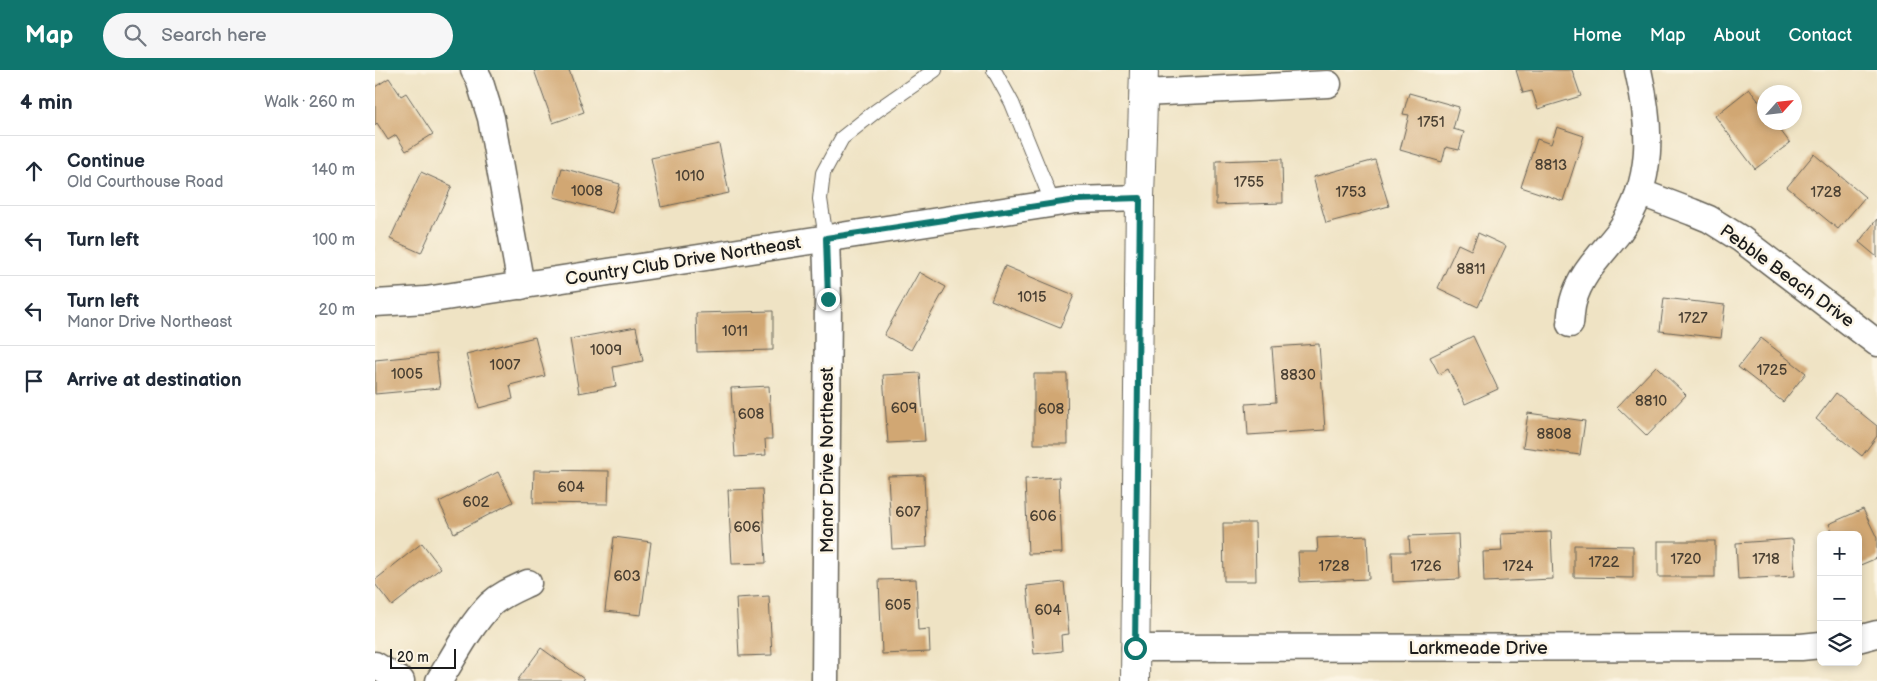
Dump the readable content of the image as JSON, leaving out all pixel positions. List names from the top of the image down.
{
  "streets": {
    "street": [
      "Country Club Drive Northeast",
      "Pebble Beach Drive",
      "Manor Drive Northeast",
      "Larkmeade Drive"
    ]
  },
  "crossings": [
    ["Country Club Drive Northeast", "Manor Drive Northeast"]
  ],
  "house_numbers": [
    "1751",
    "8813",
    "1010",
    "1755",
    "1008",
    "1753",
    "1728",
    "8811",
    "1015",
    "1727",
    "1011",
    "1009",
    "1007",
    "1725",
    "1005",
    "8830",
    "8810",
    "609",
    "608",
    "608",
    "8808",
    "604",
    "602",
    "607",
    "606",
    "606",
    "1720",
    "1718",
    "1722",
    "1728",
    "1726",
    "1724",
    "603",
    "605",
    "604"
  ],
  "scale_bar": "20 m",
  "north": "top right",
  "page": {
    "header": "Map",
    "search": "Search here",
    "nav": [
      "Home",
      "Map",
      "About",
      "Contact"
    ],
    "heading": ["4 min", "Walk · 260 m"],
    "list": [
      ["Continue", "Old Courthouse Road", "140 m"],
      ["Turn left", "100 m"],
      ["Turn left", "Manor Drive Northeast", "20 m"],
      "Arrive at destination"
    ],
    "map_buttons": ["+", "−"],
    "scale": "20 m"
  }
}
